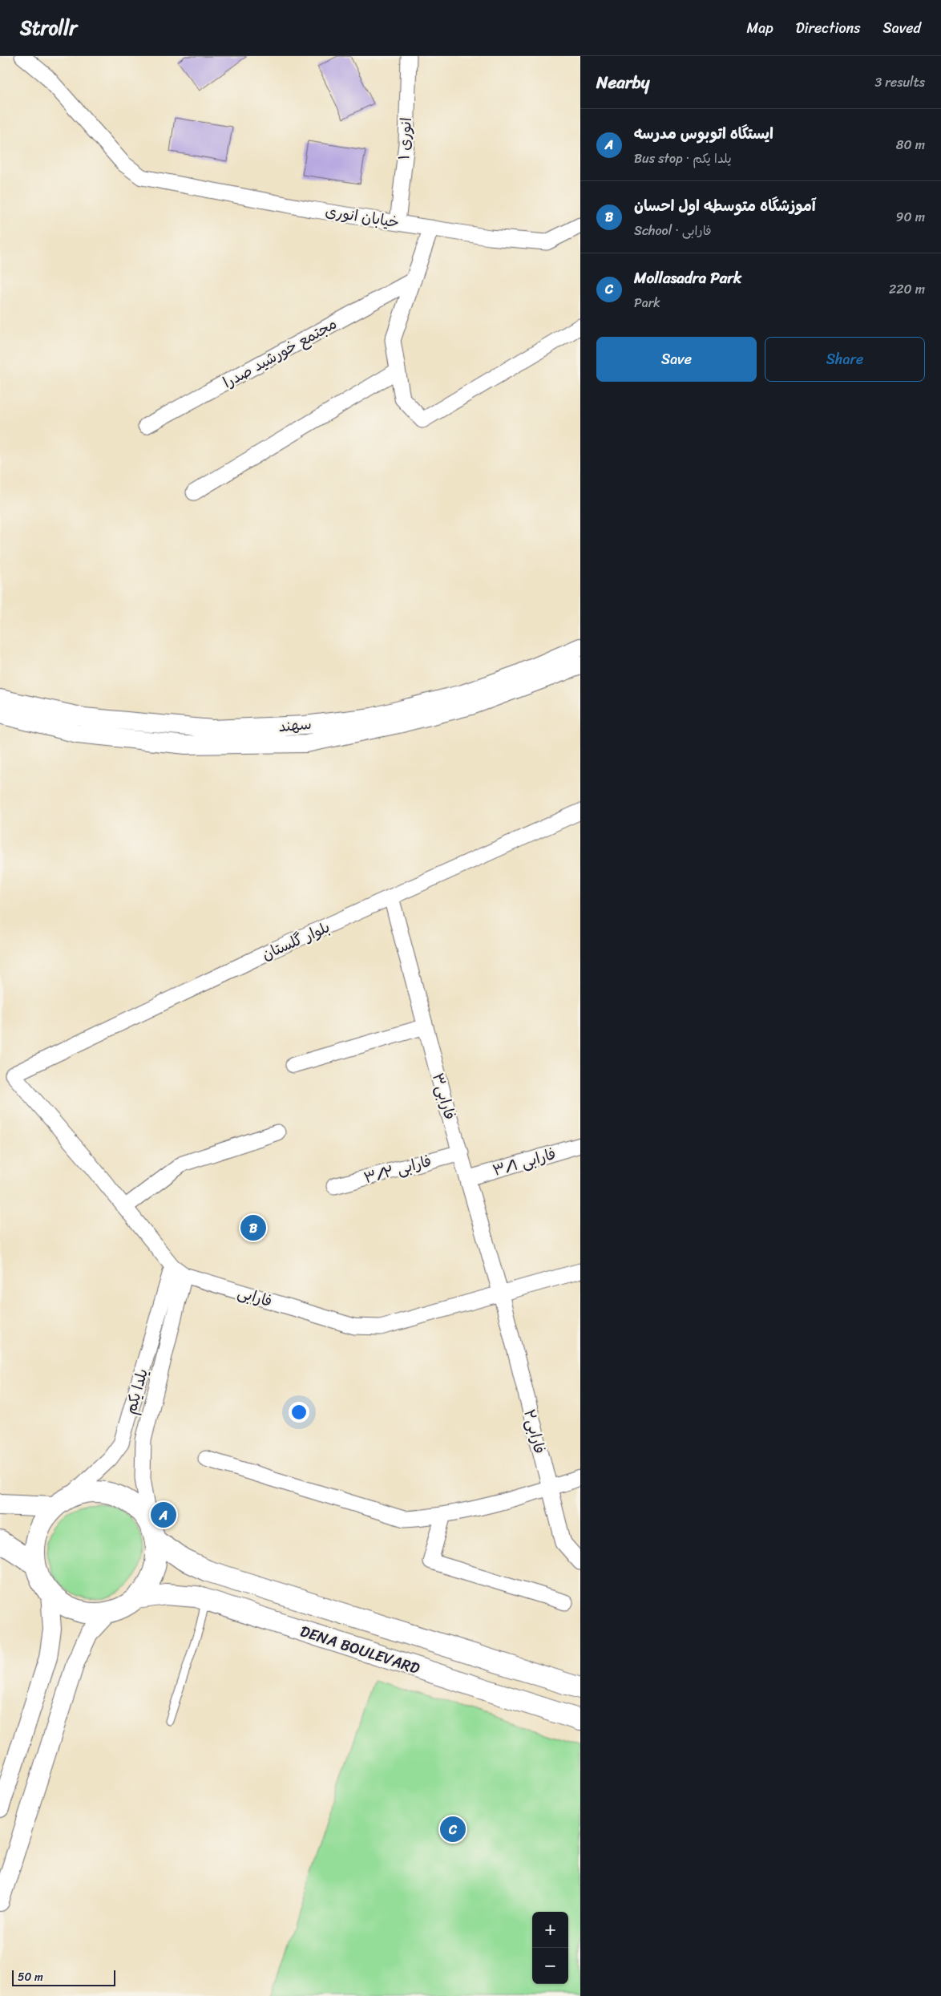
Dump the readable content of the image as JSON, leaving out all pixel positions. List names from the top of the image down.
{
  "streets": {
    "main road": ["DENA BOULEVARD"],
    "street": [
      "انوری ۱",
      "خیابان انوری",
      "مجتمع خورشید صدرا",
      "سهند",
      "بلوار گلستان",
      "فارابی۳",
      "فارابی ۳/۱",
      "فارابی ۳/۲",
      "فارابی",
      "یلدا یکم",
      "فارابی۲"
    ]
  },
  "crossings": [
    ["انوری ۱", "خیابان انوری"],
    ["بلوار گلستان", "فارابی۳"],
    ["فارابی۳", "فارابی ۳/۱"],
    ["فارابی۳", "فارابی ۳/۲"],
    ["فارابی۳", "فارابی"],
    ["فارابی۳", "فارابی۲"],
    ["فارابی", "یلدا یکم"],
    ["فارابی", "فارابی۲"],
    ["یلدا یکم", "DENA BOULEVARD"]
  ],
  "scale_bar": "50 m",
  "page": {
    "header": "Strollr",
    "nav": ["Map", "Directions", "Saved"],
    "heading": ["Nearby", "3 results"],
    "list": [
      {
        "mark": "A",
        "name": "ایستگاه اتوبوس مدرسه",
        "note": "Bus stop · یلدا یکم",
        "value": "80 m"
      },
      {
        "mark": "B",
        "name": "آموزشگاه متوسطه اول احسان",
        "note": "School · فارابی",
        "value": "90 m"
      },
      {
        "mark": "C",
        "name": "Mollasadra Park",
        "note": "Park",
        "value": "220 m"
      }
    ],
    "buttons": ["Save", "Share"],
    "pins": ["B", "A", "C"],
    "map_buttons": ["+", "−"],
    "scale": "50 m"
  }
}
